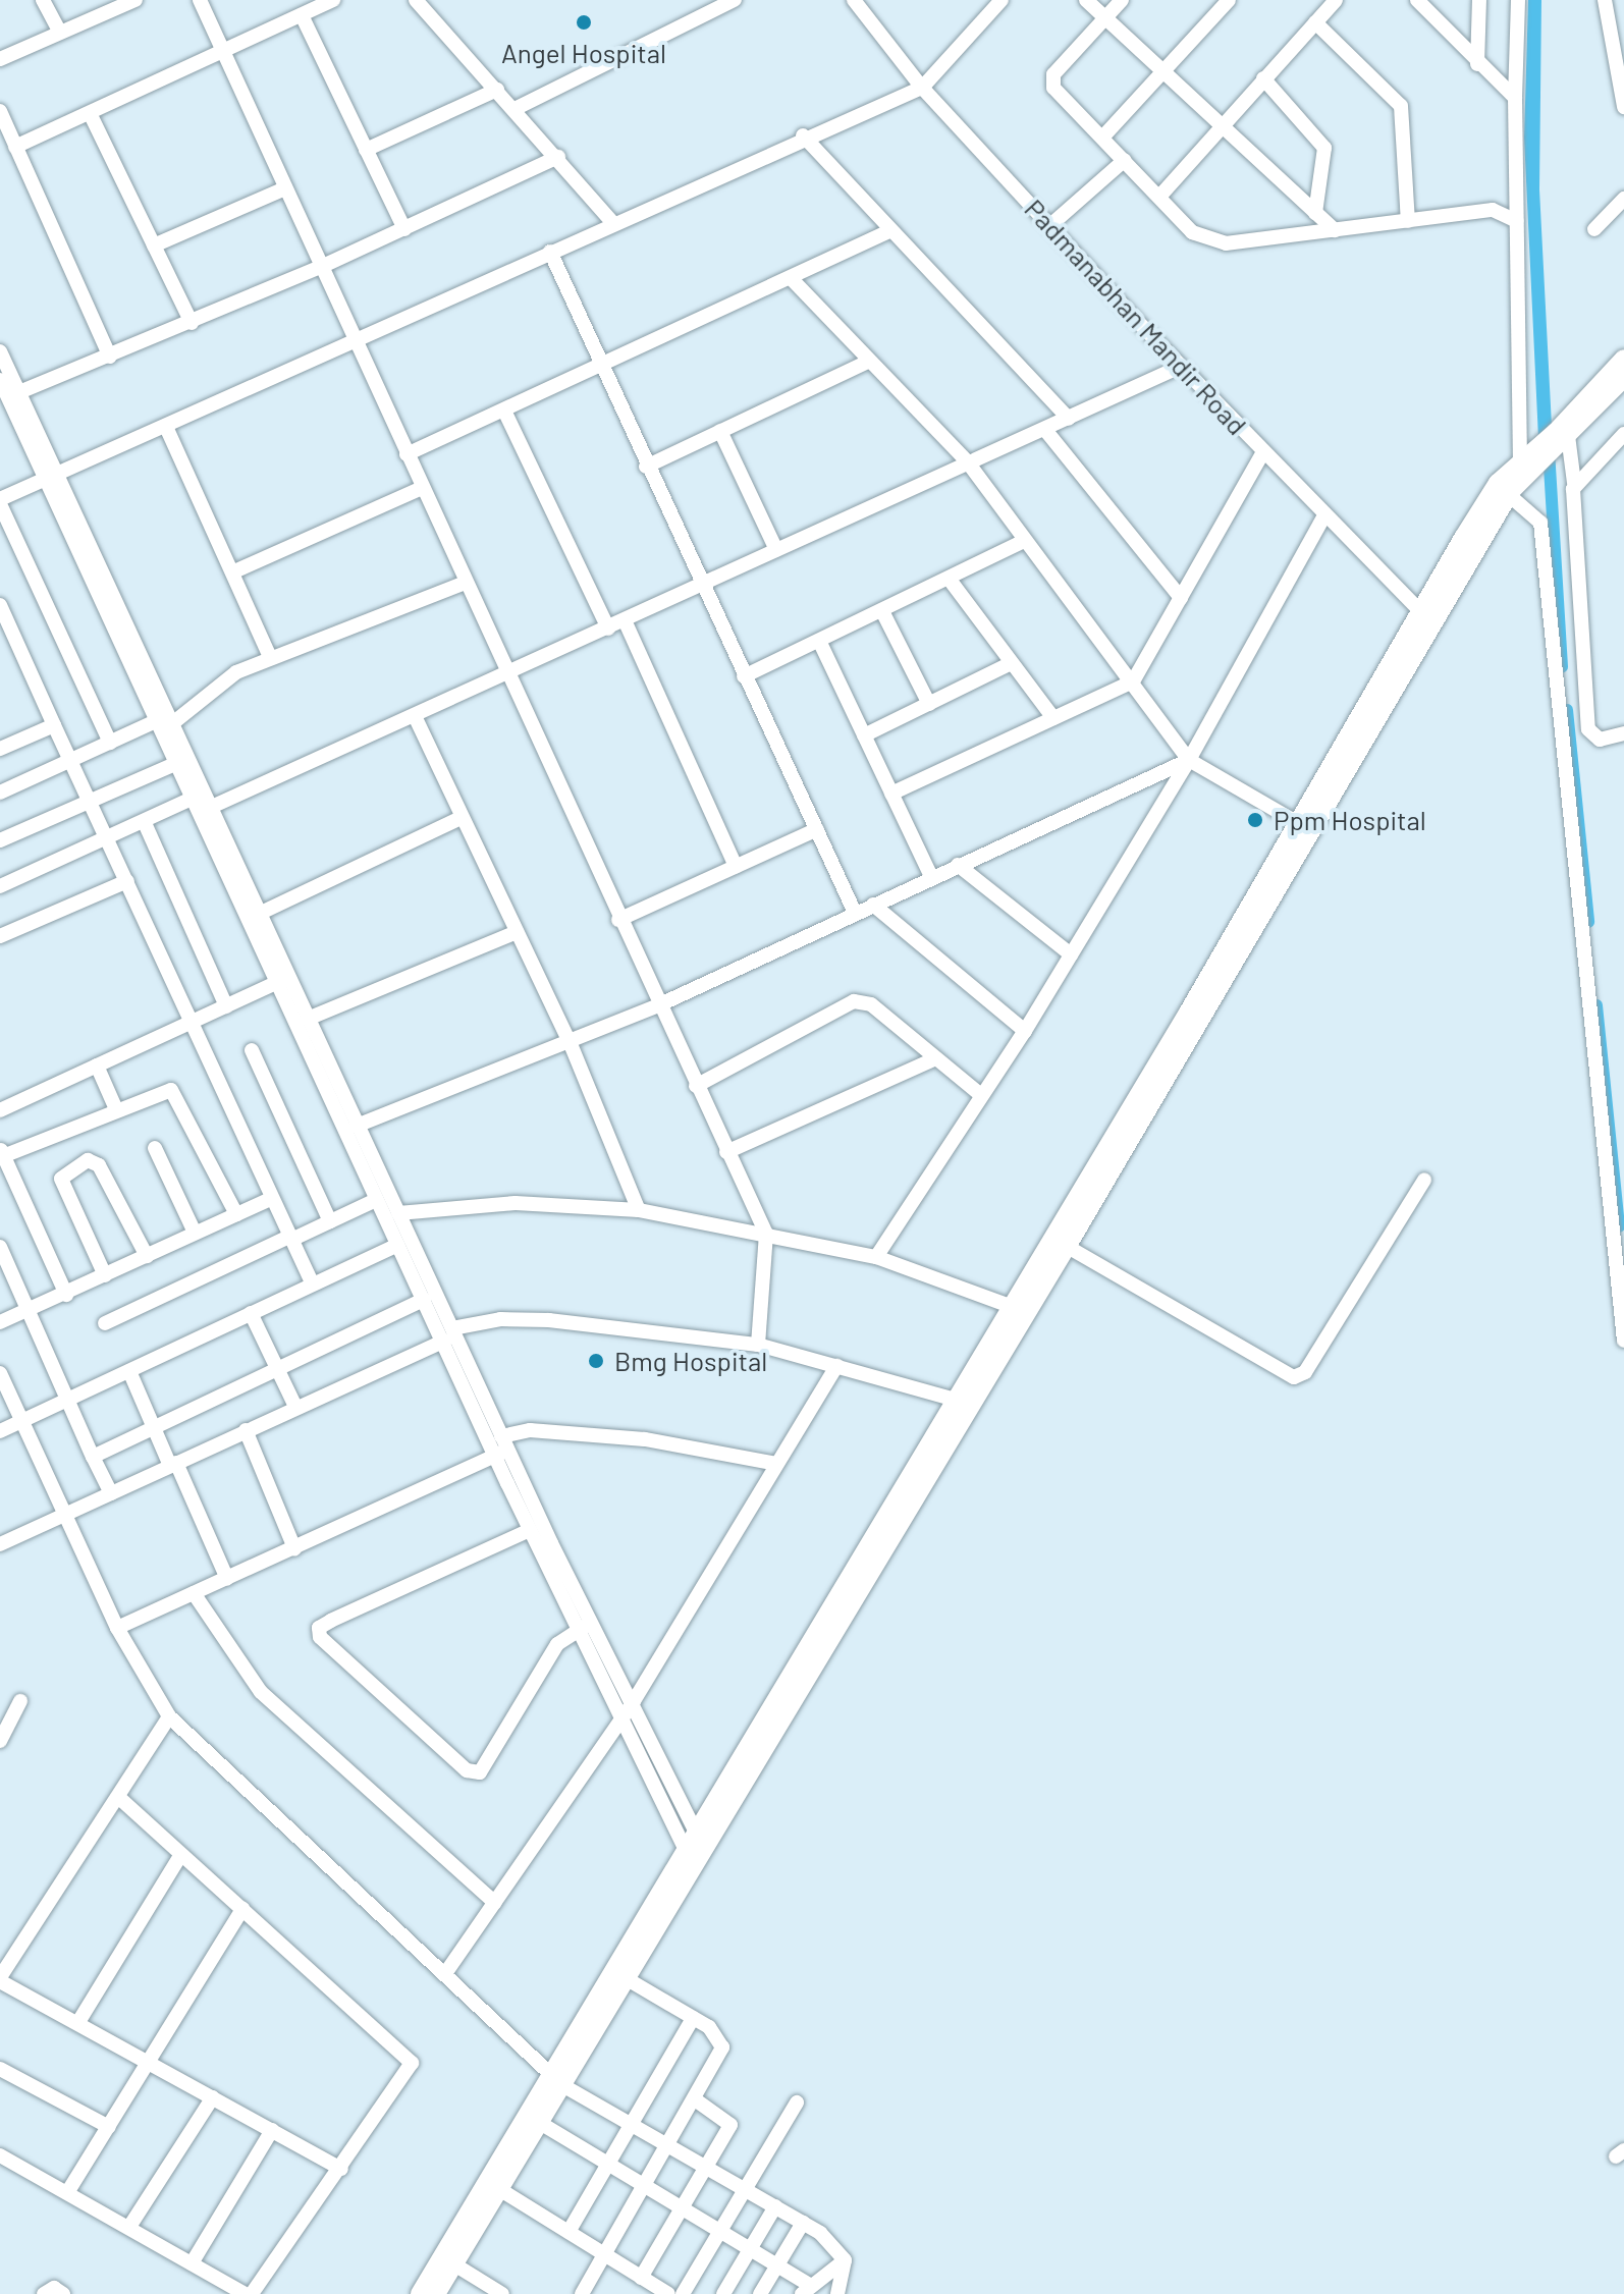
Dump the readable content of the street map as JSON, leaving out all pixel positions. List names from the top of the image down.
{
  "streets": {
    "street": ["Padmanabhan Mandir Road"]
  },
  "places": ["Angel Hospital", "Ppm Hospital", "Bmg Hospital"]
}
